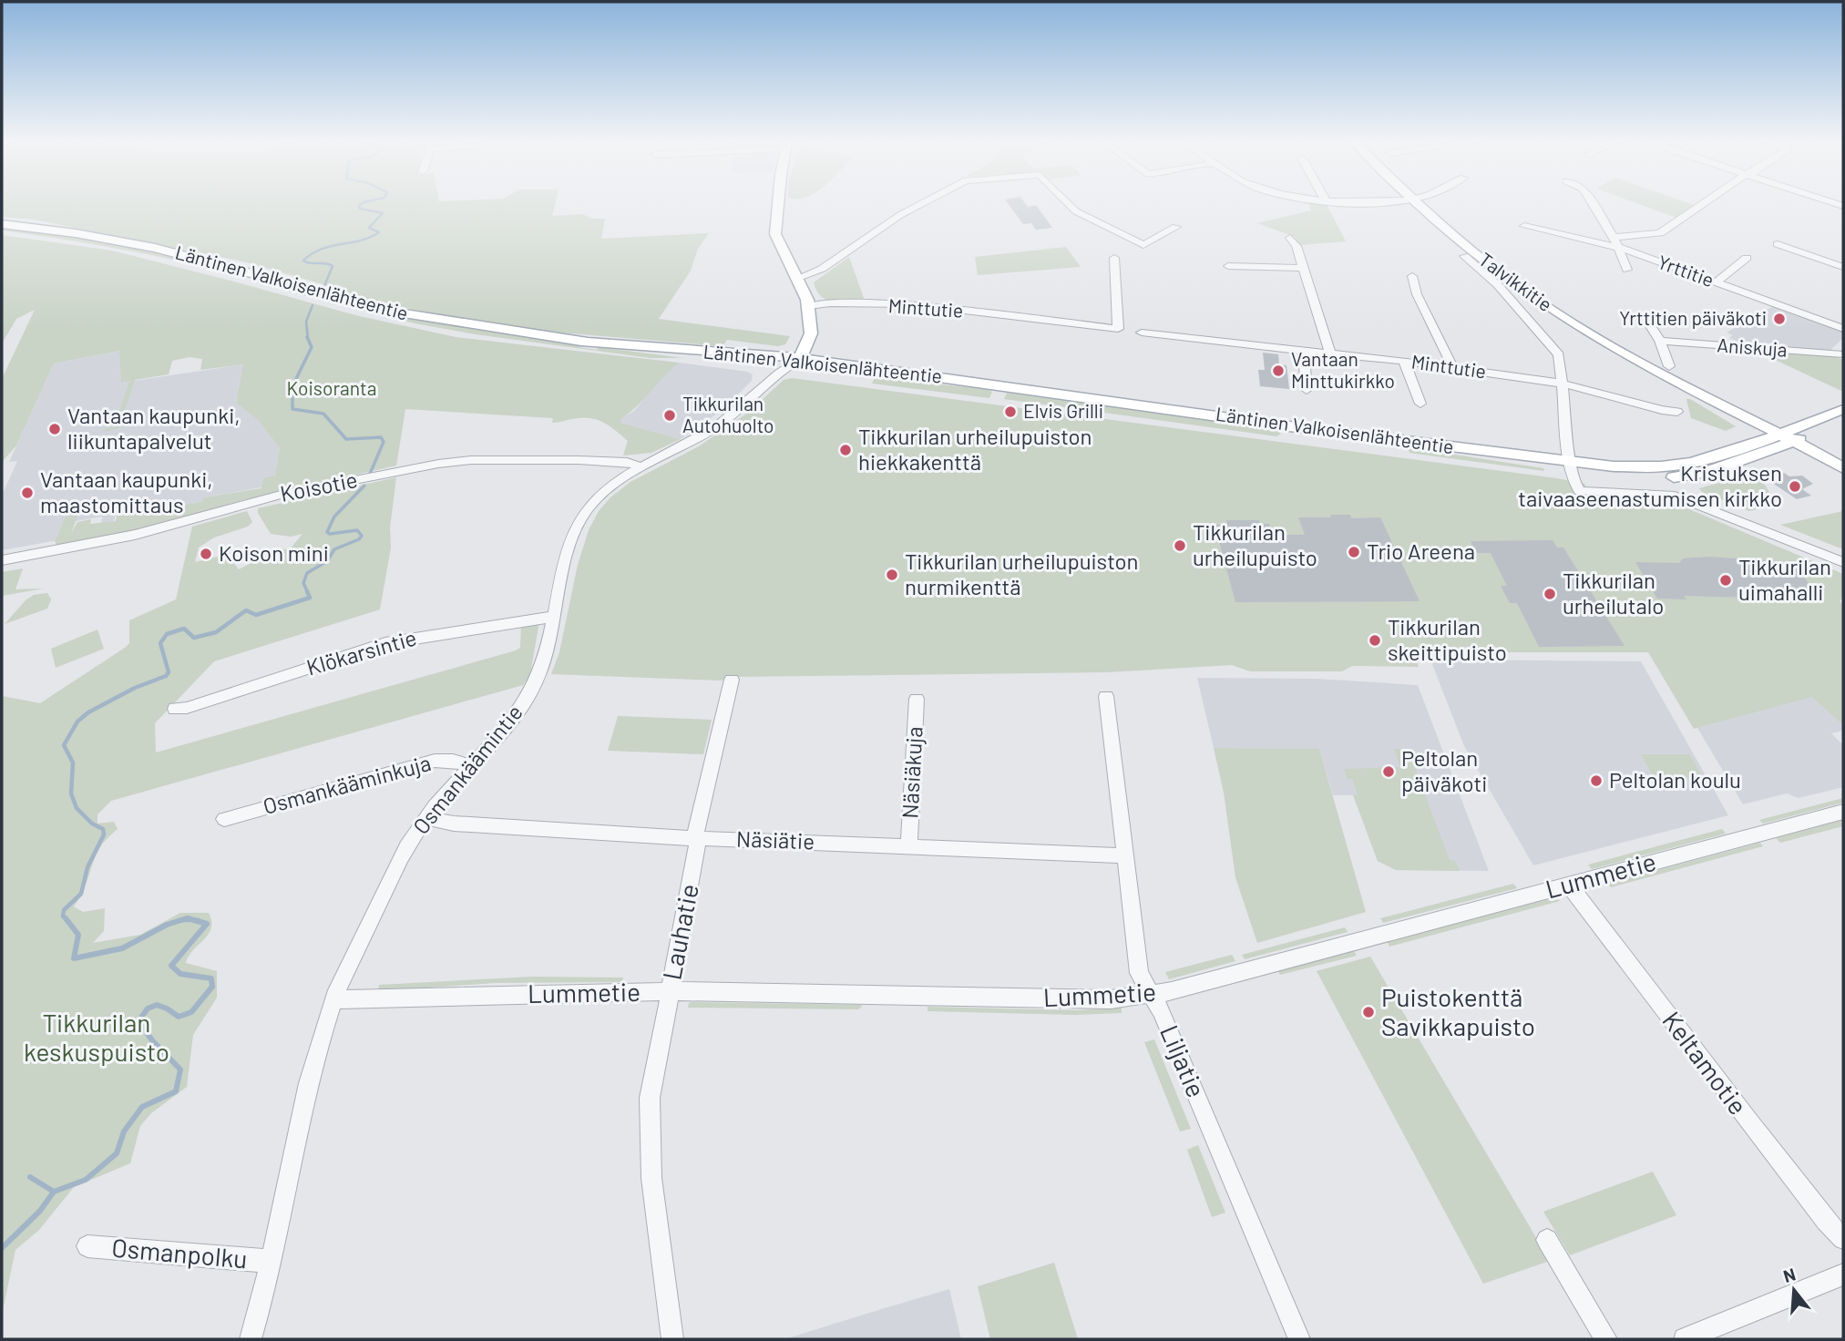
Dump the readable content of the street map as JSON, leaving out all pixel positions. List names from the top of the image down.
{
  "streets": {
    "main road": ["Talvikkitie", "Läntinen Valkoisenlähteentie"],
    "street": [
      "Yrttitie",
      "Minttutie",
      "Aniskuja",
      "Koisotie",
      "Klökarsintie",
      "Osmankäämintie",
      "Näsiäkuja",
      "Osmankääminkuja",
      "Näsiätie",
      "Lummetie",
      "Lauhatie",
      "Liljatie",
      "Keltamotie",
      "Osmanpolku"
    ]
  },
  "crossings": [
    ["Talvikkitie", "Läntinen Valkoisenlähteentie"],
    ["Läntinen Valkoisenlähteentie", "Osmankäämintie"],
    ["Koisotie", "Osmankäämintie"],
    ["Klökarsintie", "Osmankäämintie"],
    ["Osmankäämintie", "Osmankääminkuja"],
    ["Osmankäämintie", "Näsiätie"],
    ["Osmankäämintie", "Lummetie"],
    ["Osmankäämintie", "Osmanpolku"],
    ["Näsiäkuja", "Näsiätie"],
    ["Näsiätie", "Lauhatie"],
    ["Näsiätie", "Liljatie"],
    ["Lummetie", "Lauhatie"],
    ["Lummetie", "Liljatie"],
    ["Lummetie", "Keltamotie"]
  ],
  "parks": ["Koisoranta", "Tikkurilan keskuspuisto"],
  "places": [
    "Yrttitien päiväkoti",
    "Vantaan Minttukirkko",
    "Elvis Grilli",
    "Tikkurilan Autohuolto",
    "Vantaan kaupunki, liikuntapalvelut",
    "Tikkurilan urheilupuiston hiekkakenttä",
    "Kristuksen taivaaseenastumisen kirkko",
    "Vantaan kaupunki, maastomittaus",
    "Tikkurilan urheilupuisto",
    "Trio Areena",
    "Koison mini",
    "Tikkurilan urheilupuiston nurmikenttä",
    "Tikkurilan uimahalli",
    "Tikkurilan urheilutalo",
    "Tikkurilan skeittipuisto",
    "Peltolan päiväkoti",
    "Peltolan koulu",
    "Puistokenttä Savikkapuisto"
  ],
  "north": "top"
}
